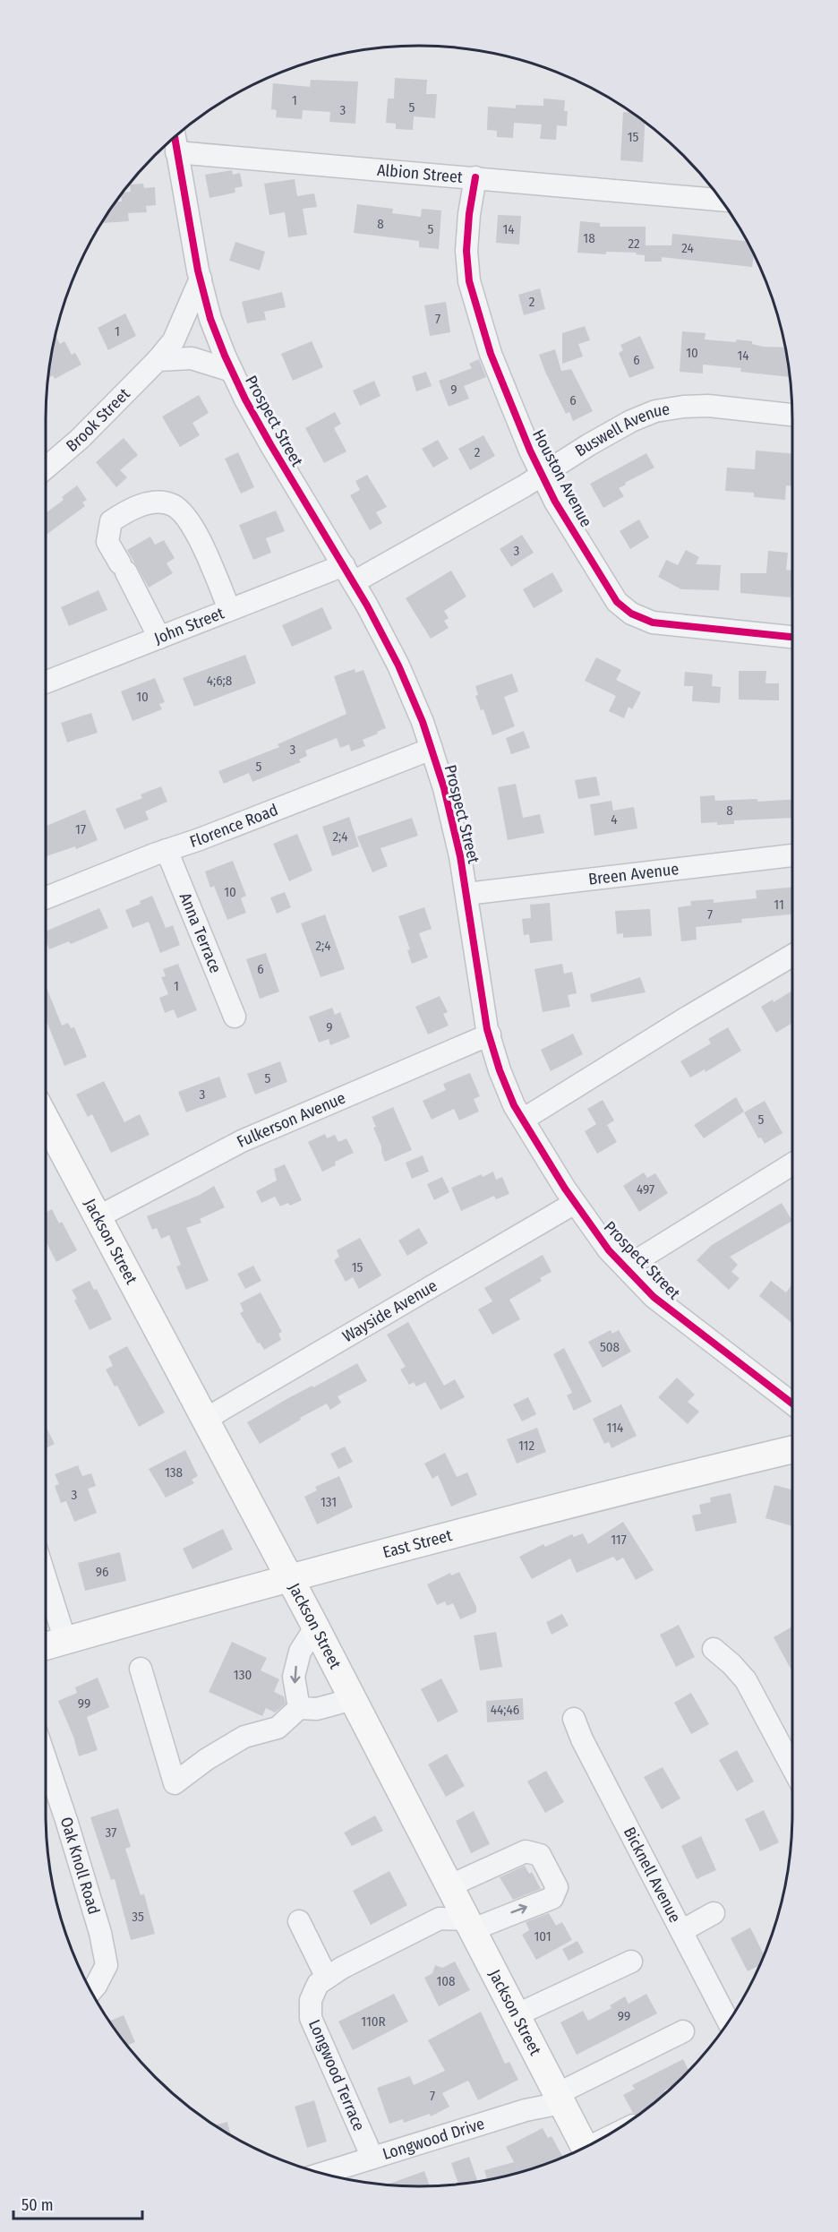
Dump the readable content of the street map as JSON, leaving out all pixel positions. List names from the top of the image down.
{
  "streets": {
    "main road": ["Jackson Street", "East Street"],
    "street": [
      "Albion Street",
      "Brook Street",
      "Prospect Street",
      "Buswell Avenue",
      "Houston Avenue",
      "John Street",
      "Florence Road",
      "Breen Avenue",
      "Anna Terrace",
      "Fulkerson Avenue",
      "Wayside Avenue",
      "Oak Knoll Road",
      "Bicknell Avenue",
      "Longwood Terrace",
      "Longwood Drive"
    ]
  },
  "crossings": [
    ["Albion Street", "Prospect Street"],
    ["Albion Street", "Houston Avenue"],
    ["Brook Street", "Prospect Street"],
    ["Prospect Street", "Buswell Avenue"],
    ["Prospect Street", "John Street"],
    ["Prospect Street", "Florence Road"],
    ["Prospect Street", "Breen Avenue"],
    ["Prospect Street", "Fulkerson Avenue"],
    ["Prospect Street", "Wayside Avenue"],
    ["Buswell Avenue", "Houston Avenue"],
    ["Buswell Avenue", "John Street"],
    ["Florence Road", "Anna Terrace"],
    ["Fulkerson Avenue", "Jackson Street"],
    ["Jackson Street", "Wayside Avenue"],
    ["Jackson Street", "East Street"],
    ["Jackson Street", "Longwood Drive"],
    ["Longwood Terrace", "Longwood Drive"]
  ],
  "house_numbers": [
    "1",
    "5",
    "3",
    "15",
    "8",
    "5",
    "14",
    "18",
    "22",
    "24",
    "2",
    "7",
    "1",
    "10",
    "14",
    "6",
    "9",
    "6",
    "2",
    "3",
    "4;6;8",
    "10",
    "3",
    "5",
    "8",
    "4",
    "17",
    "2;4",
    "10",
    "11",
    "7",
    "2;4",
    "6",
    "1",
    "9",
    "5",
    "3",
    "5",
    "497",
    "15",
    "508",
    "114",
    "112",
    "138",
    "3",
    "131",
    "117",
    "96",
    "130",
    "99",
    "44;46",
    "37",
    "35",
    "101",
    "108",
    "99",
    "110R",
    "7"
  ],
  "scale_bar": "50 m"
}
